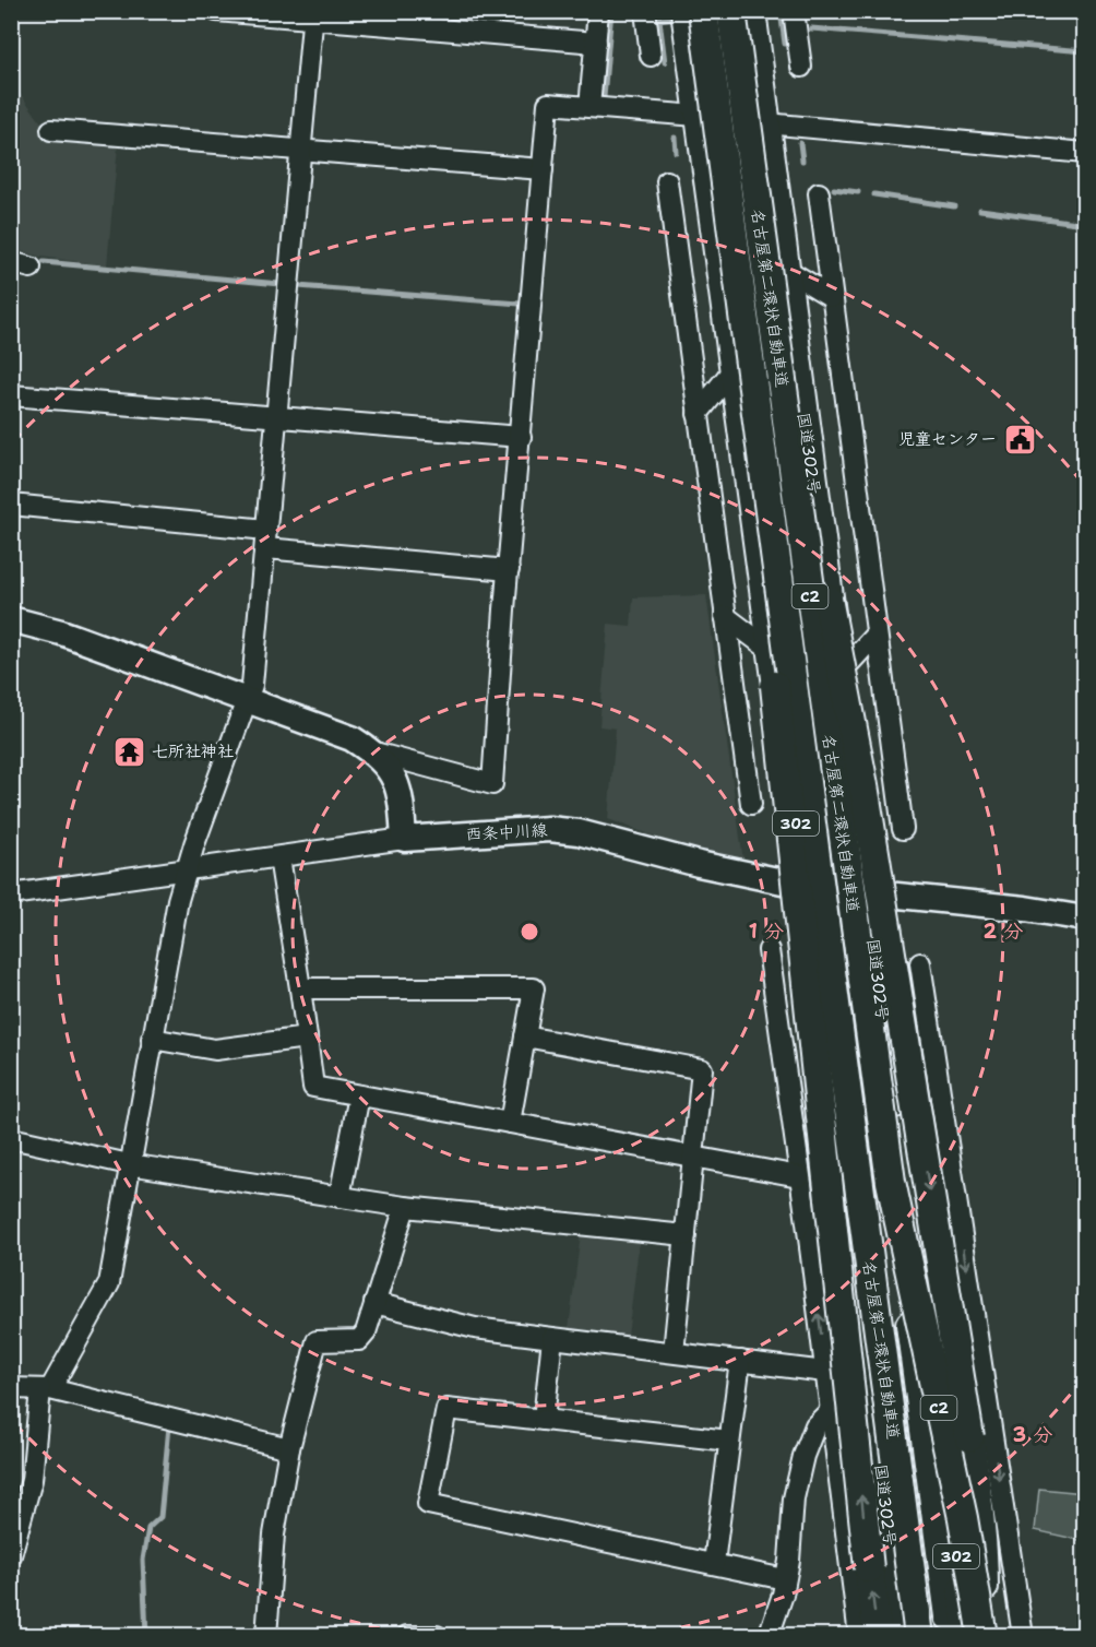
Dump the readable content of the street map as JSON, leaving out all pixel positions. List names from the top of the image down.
{
  "streets": {
    "highway": [
      "名古屋第二環状自動車道",
      "国道302号",
      "C2",
      "302"
    ],
    "main road": ["西条中川線"]
  },
  "crossings": [
    ["名古屋第二環状自動車道", "C2"],
    ["国道302号", "西条中川線"]
  ],
  "places": {
    "public building": ["児童センター"],
    "temple": ["七所社神社"]
  },
  "rings": ["1 分", "2 分", "3 分"]
}
